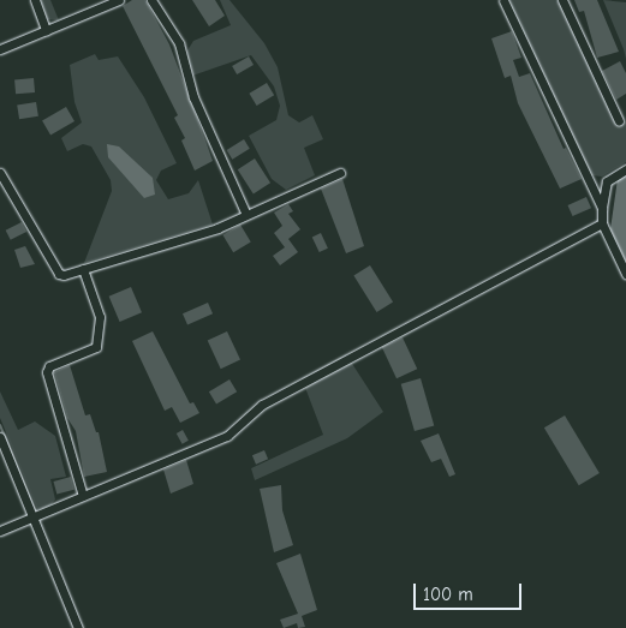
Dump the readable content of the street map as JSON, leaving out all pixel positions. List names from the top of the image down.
{
  "scale_bar": "100 m"
}
